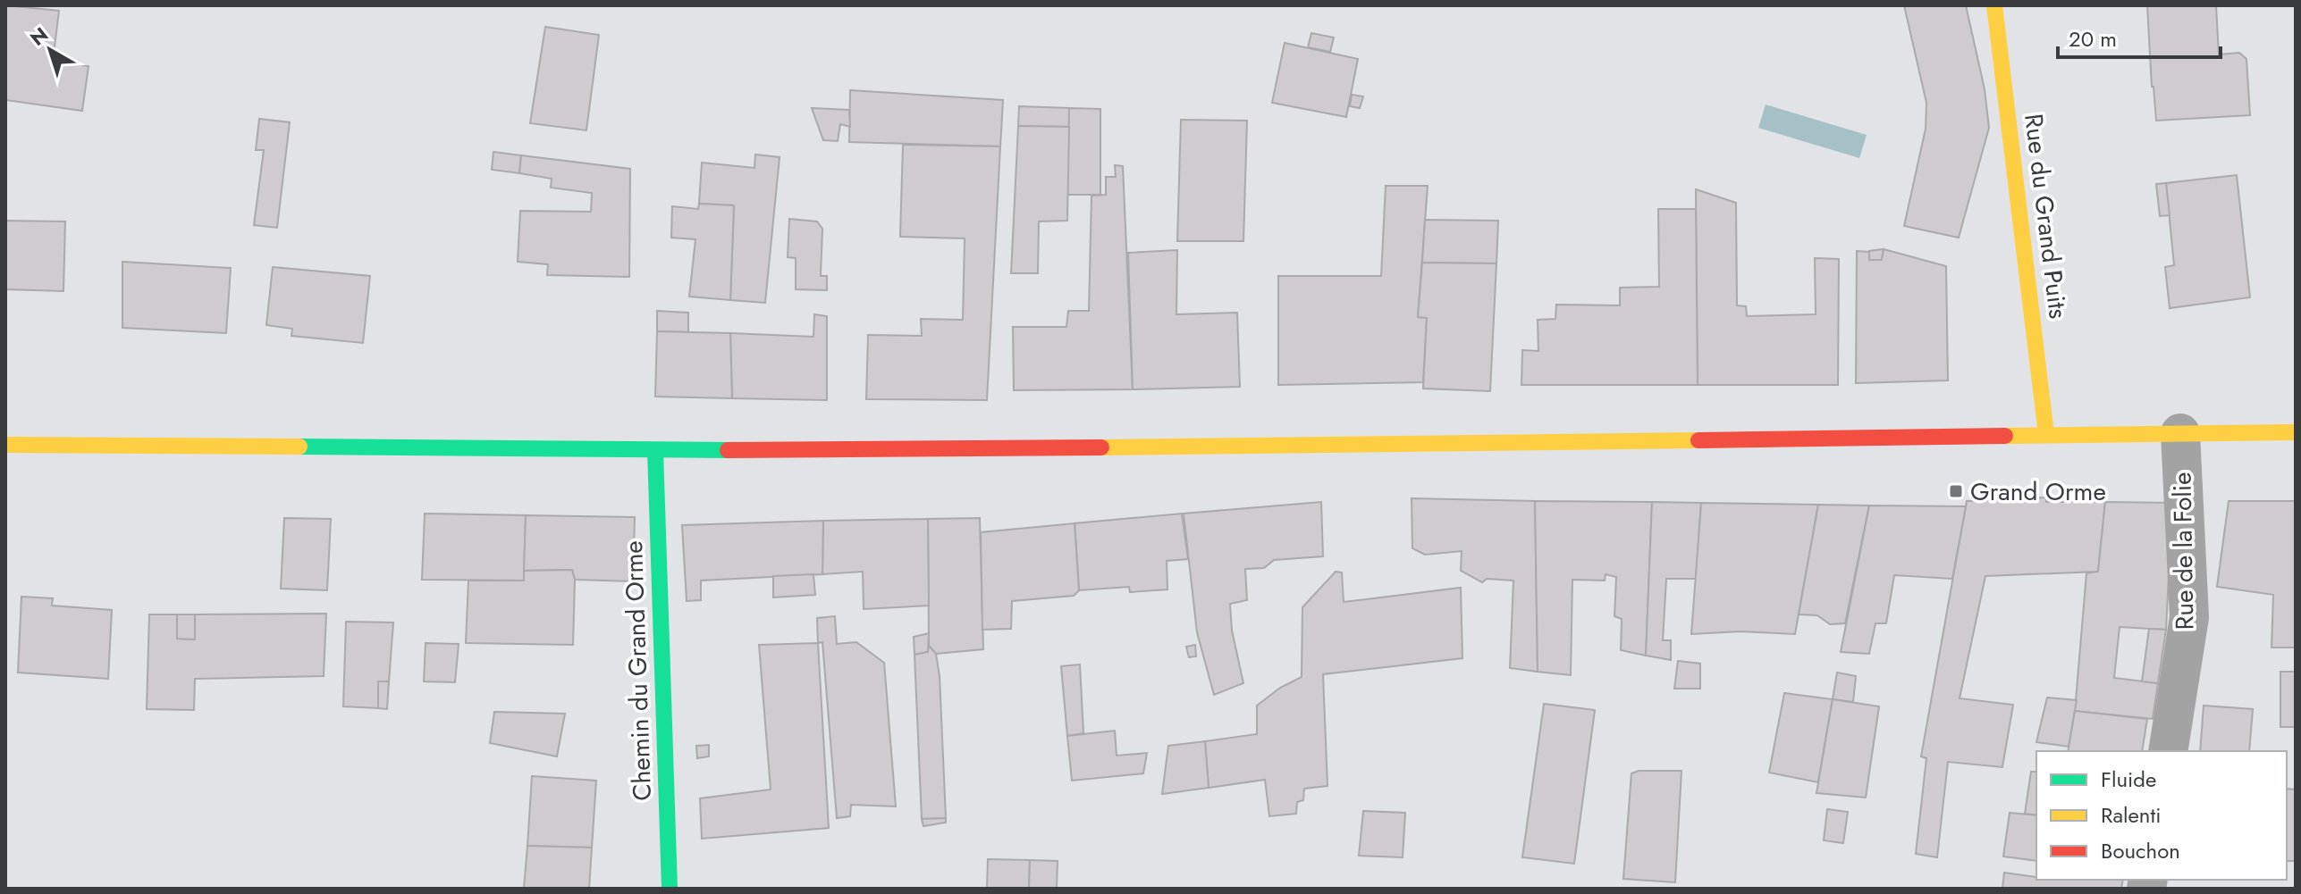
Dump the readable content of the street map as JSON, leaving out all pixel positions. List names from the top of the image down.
{
  "streets": {
    "main road": ["Rue du Grand Puits", "Chemin du Grand Orme"],
    "street": ["Rue de la Folie"]
  },
  "places": {
    "transit": ["Grand Orme"]
  },
  "legend": ["Fluide", "Ralenti", "Bouchon"],
  "scale_bar": "20 m",
  "north": "top left"
}
